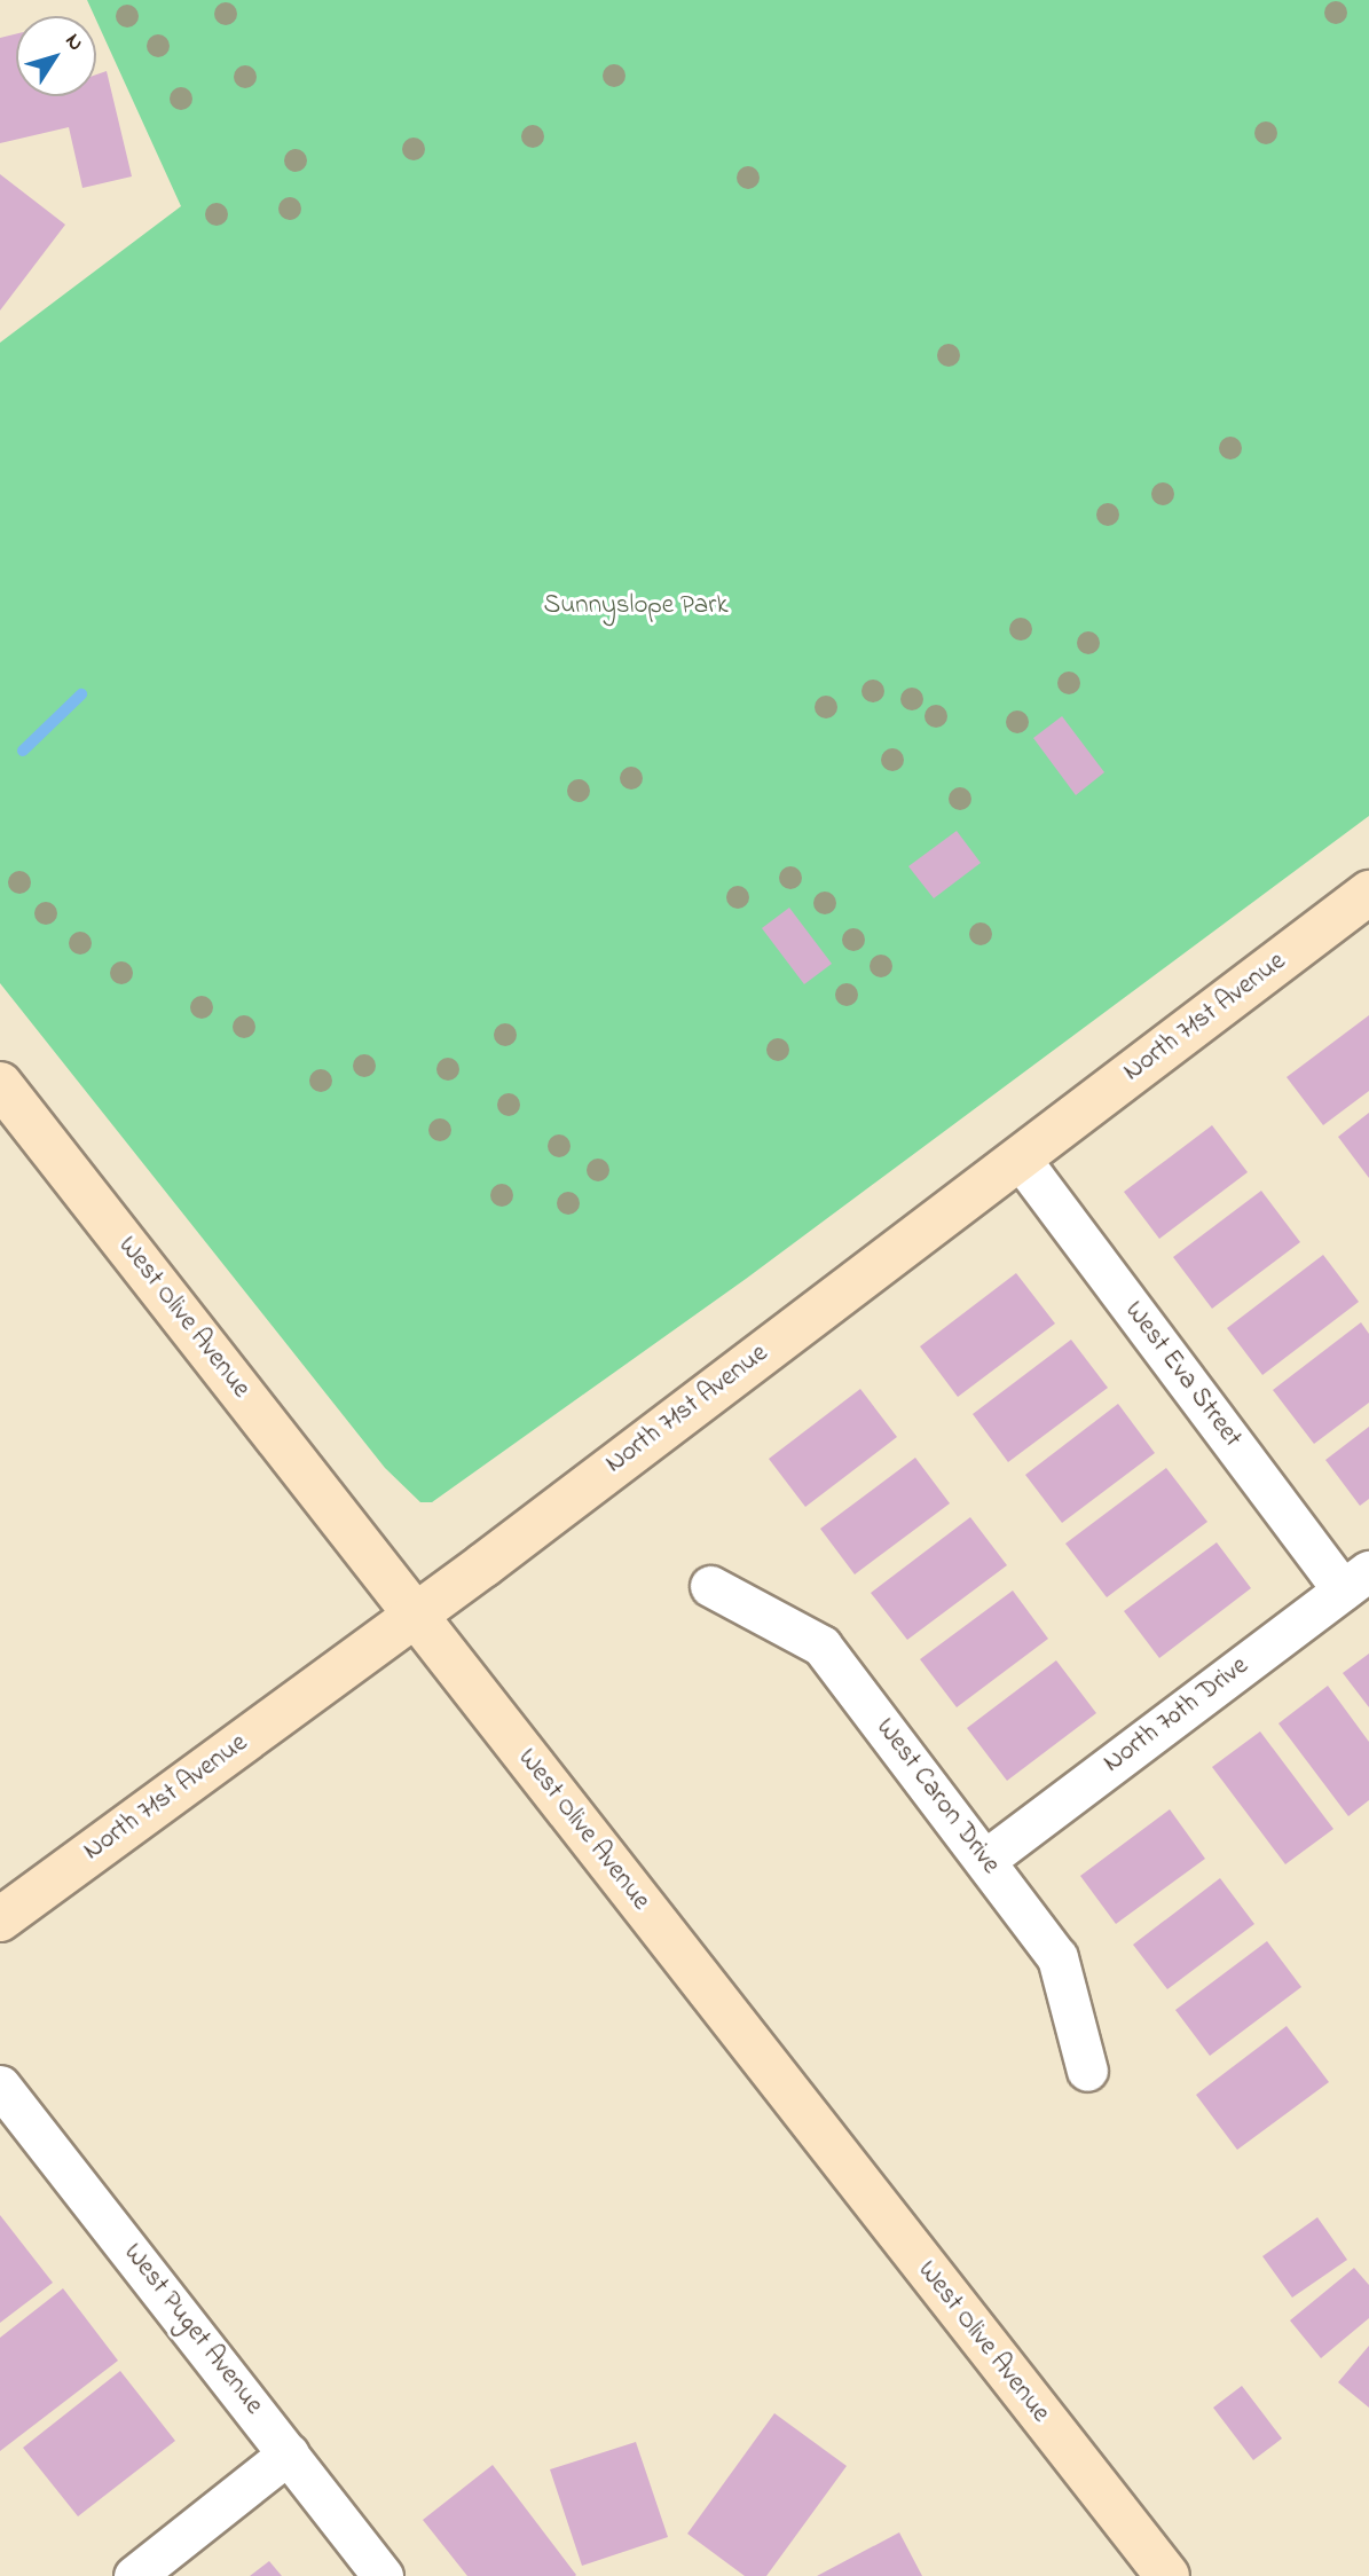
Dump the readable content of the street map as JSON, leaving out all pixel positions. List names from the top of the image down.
{
  "streets": {
    "main road": ["North 71st Avenue", "West Olive Avenue"],
    "street": [
      "West Eva Street",
      "North 70th Drive",
      "West Caron Drive",
      "West Puget Avenue"
    ]
  },
  "crossings": [
    ["North 71st Avenue", "West Olive Avenue"],
    ["North 71st Avenue", "West Eva Street"],
    ["West Eva Street", "North 70th Drive"],
    ["North 70th Drive", "West Caron Drive"]
  ],
  "parks": ["Sunnyslope Park"],
  "north": "top right"
}
